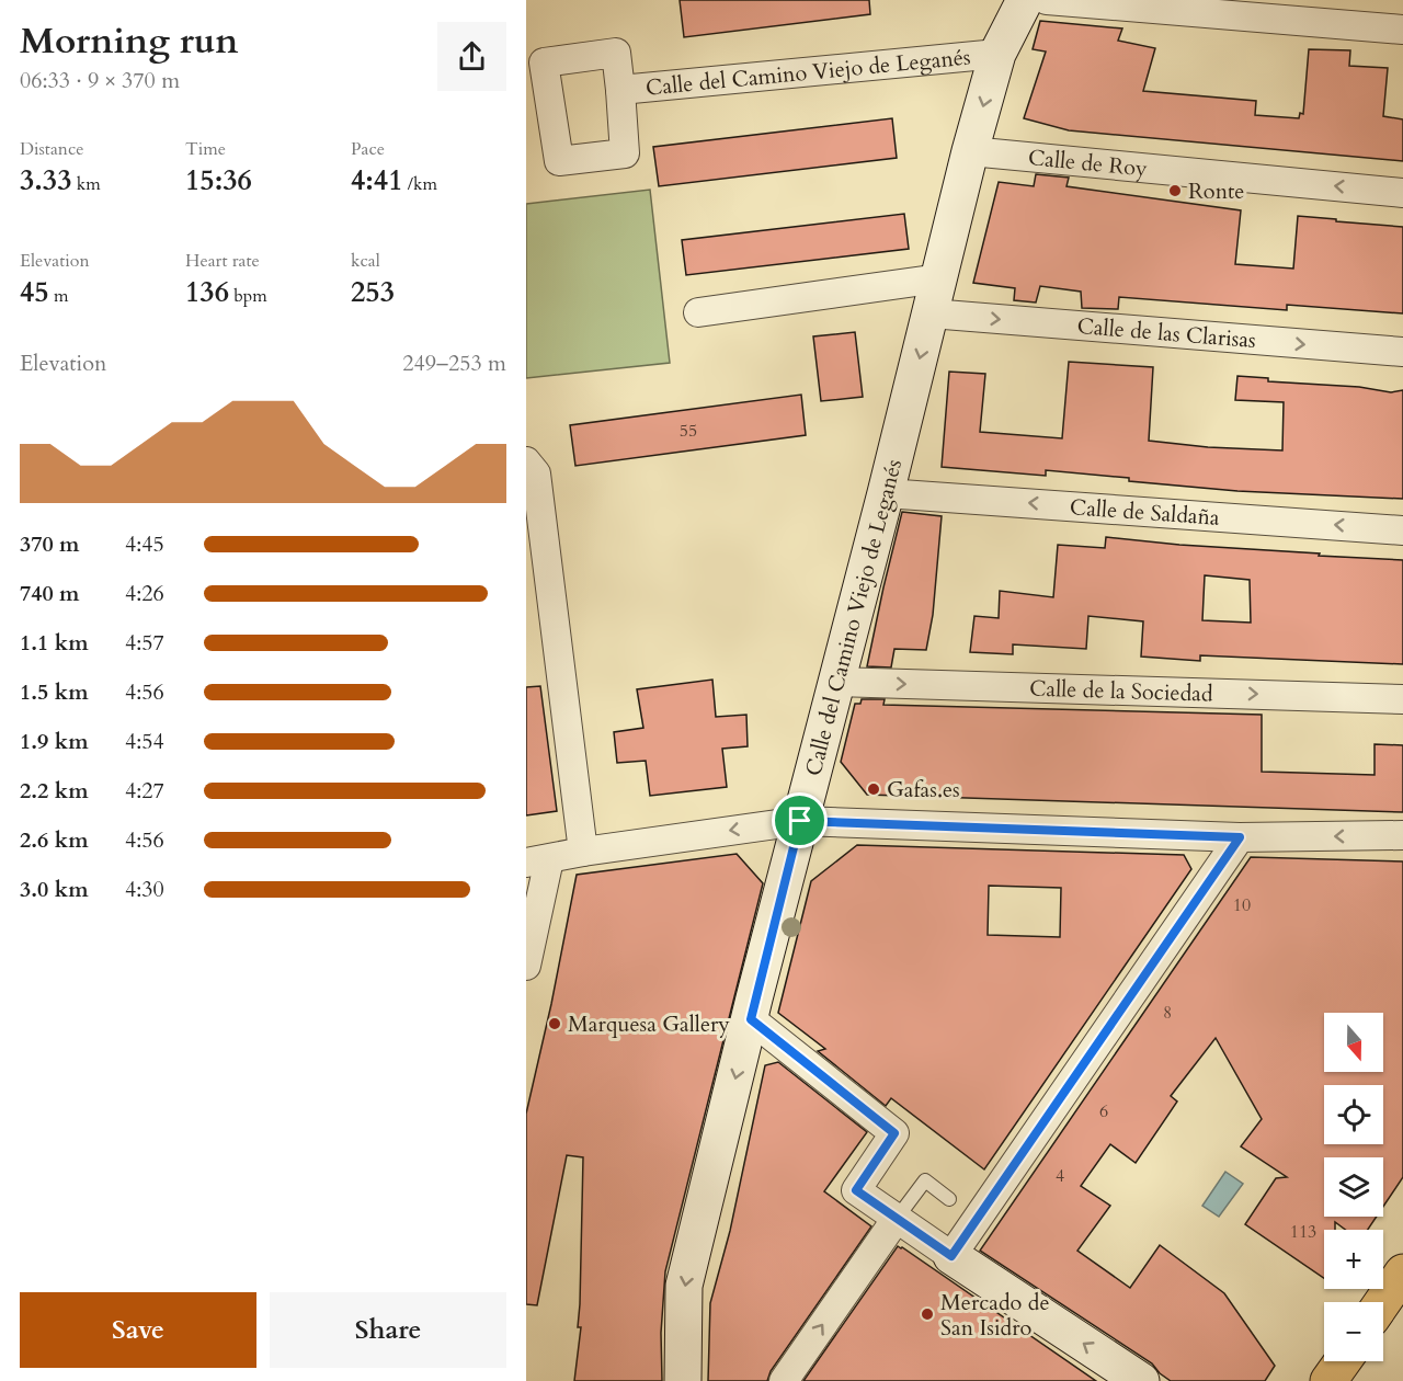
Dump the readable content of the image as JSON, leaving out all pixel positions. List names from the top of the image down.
{
  "streets": {
    "street": [
      "Calle del Camino Viejo de Leganés",
      "Calle de Roy",
      "Calle de las Clarisas",
      "Calle de Saldaña",
      "Calle de la Sociedad"
    ]
  },
  "crossings": [
    ["Calle del Camino Viejo de Leganés", "Calle de Roy"],
    ["Calle del Camino Viejo de Leganés", "Calle de las Clarisas"],
    ["Calle del Camino Viejo de Leganés", "Calle de Saldaña"],
    ["Calle del Camino Viejo de Leganés", "Calle de la Sociedad"]
  ],
  "one_way": ["Calle de las Clarisas", "Calle de Saldaña"],
  "places": [
    "Ronte",
    "Gafas.es",
    "Marquesa Gallery",
    "Mercado de San Isidro"
  ],
  "house_numbers": [
    "55",
    "10",
    "8",
    "6",
    "4",
    "113"
  ],
  "north": "bottom",
  "page": {
    "heading": ["Morning run", "06:33 · 9 × 370 m"],
    "stats": [
      ["Distance", "3.33 km"],
      ["Time", "15:36"],
      ["Pace", "4:41 /km"],
      ["Elevation", "45 m"],
      ["Heart rate", "136 bpm"],
      ["kcal", "253"]
    ],
    "chart": ["Elevation", "249–253 m"],
    "list": [
      {
        "name": "370 m",
        "note": "4:45"
      },
      {
        "name": "740 m",
        "note": "4:26"
      },
      {
        "name": "1.1 km",
        "note": "4:57"
      },
      {
        "name": "1.5 km",
        "note": "4:56"
      },
      {
        "name": "1.9 km",
        "note": "4:54"
      },
      {
        "name": "2.2 km",
        "note": "4:27"
      },
      {
        "name": "2.6 km",
        "note": "4:56"
      },
      {
        "name": "3.0 km",
        "note": "4:30"
      }
    ],
    "map_buttons": ["+", "−"],
    "buttons": ["Save", "Share"]
  }
}
